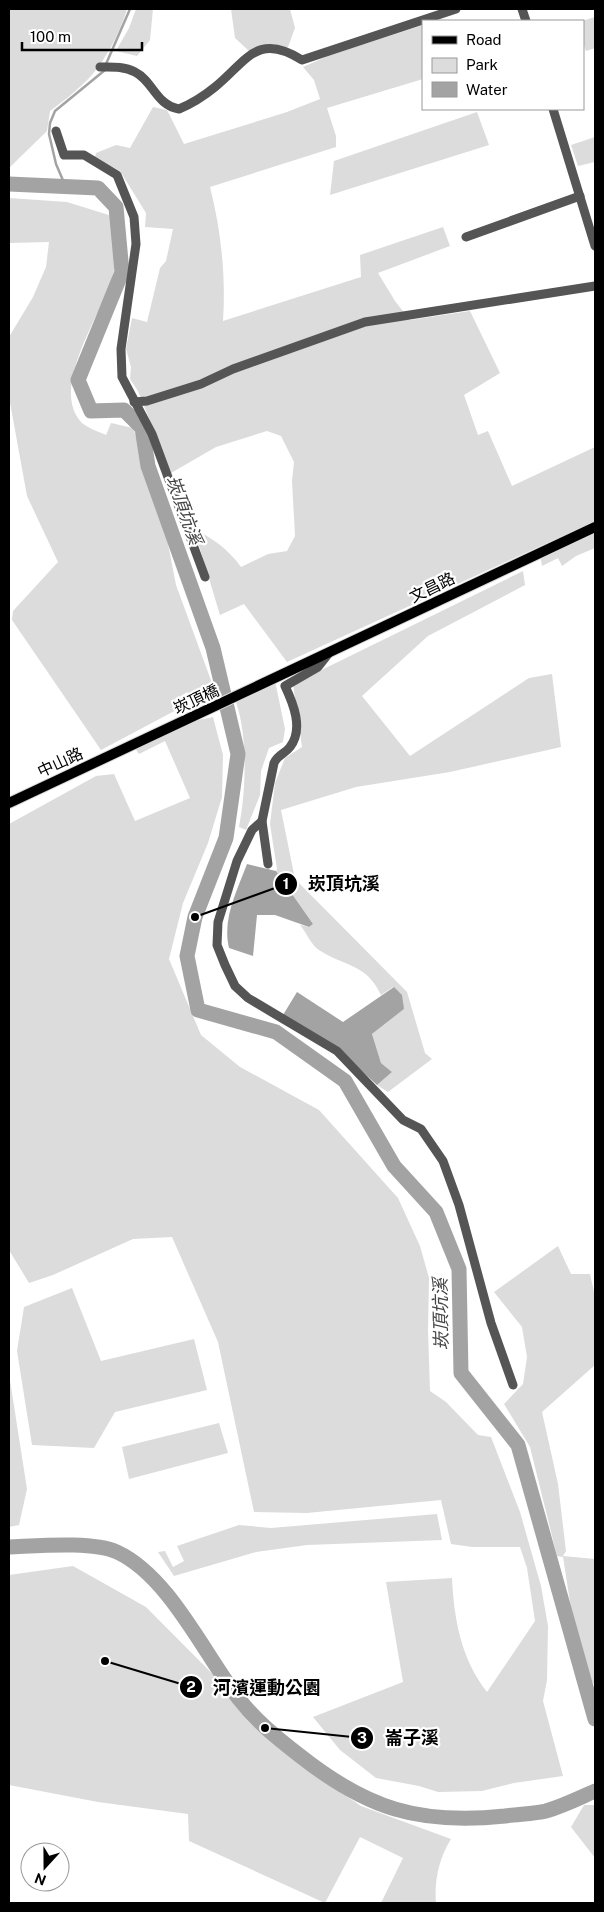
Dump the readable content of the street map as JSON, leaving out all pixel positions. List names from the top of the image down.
{
  "streets": {
    "main road": ["文昌路", "崁頂橋", "中山路"]
  },
  "crossings": [
    ["文昌路", "崁頂橋"],
    ["崁頂橋", "中山路"]
  ],
  "water": ["崁頂坑溪"],
  "places": ["崁頂坑溪", "河濱運動公園", "崙子溪"],
  "legend": ["Road", "Park", "Water"],
  "scale_bar": "100 m",
  "north": "bottom"
}
